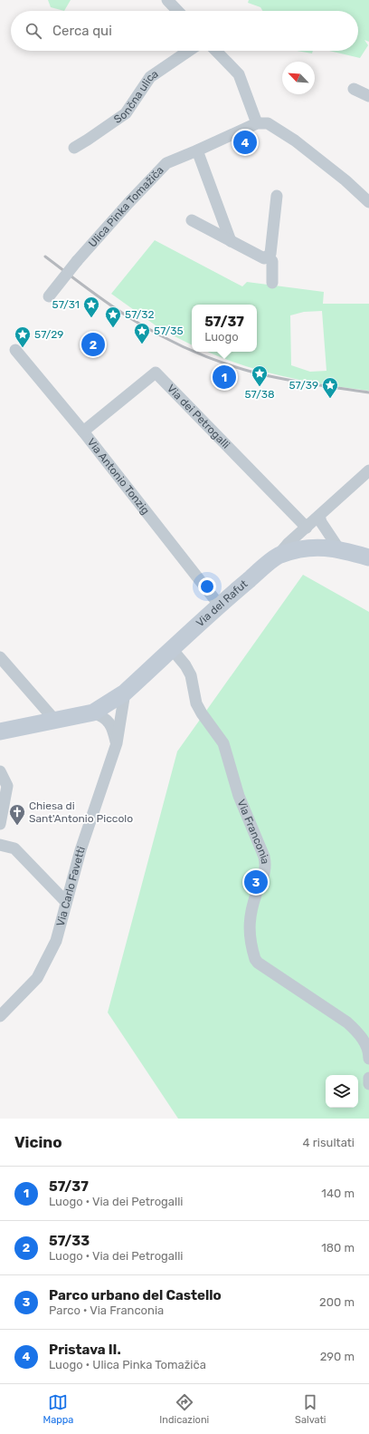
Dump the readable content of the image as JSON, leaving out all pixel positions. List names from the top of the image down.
{
  "streets": {
    "main road": ["Via del Rafut"],
    "street": [
      "Sončna ulica",
      "Ulica Pinka Tomažiča",
      "Via dei Petrogalli",
      "Via Antonio Tonzig",
      "Via Franconia",
      "Via Carlo Favetti"
    ]
  },
  "crossings": [
    ["Via dei Petrogalli", "Via Antonio Tonzig"],
    ["Via dei Petrogalli", "Via del Rafut"],
    ["Via Antonio Tonzig", "Via del Rafut"],
    ["Via del Rafut", "Via Franconia"],
    ["Via del Rafut", "Via Carlo Favetti"]
  ],
  "places": {
    "place": [
      "57/31",
      "57/32",
      "57/35",
      "57/29",
      "57/38",
      "57/39"
    ],
    "church": ["Chiesa di Sant'Antonio Piccolo"]
  },
  "north": "top left",
  "page": {
    "search": "Cerca qui",
    "pins": [
      "4",
      "2",
      "1",
      "3"
    ],
    "popup": ["57/37", "Luogo"],
    "heading": ["Vicino", "4 risultati"],
    "list": [
      {
        "mark": "1",
        "name": "57/37",
        "note": "Luogo · Via dei Petrogalli",
        "value": "140 m"
      },
      {
        "mark": "2",
        "name": "57/33",
        "note": "Luogo · Via dei Petrogalli",
        "value": "180 m"
      },
      {
        "mark": "3",
        "name": "Parco urbano del Castello",
        "note": "Parco · Via Franconia",
        "value": "200 m"
      },
      {
        "mark": "4",
        "name": "Pristava II.",
        "note": "Luogo · Ulica Pinka Tomažiča",
        "value": "290 m"
      }
    ],
    "nav": ["Mappa", "Indicazioni", "Salvati"]
  }
}
